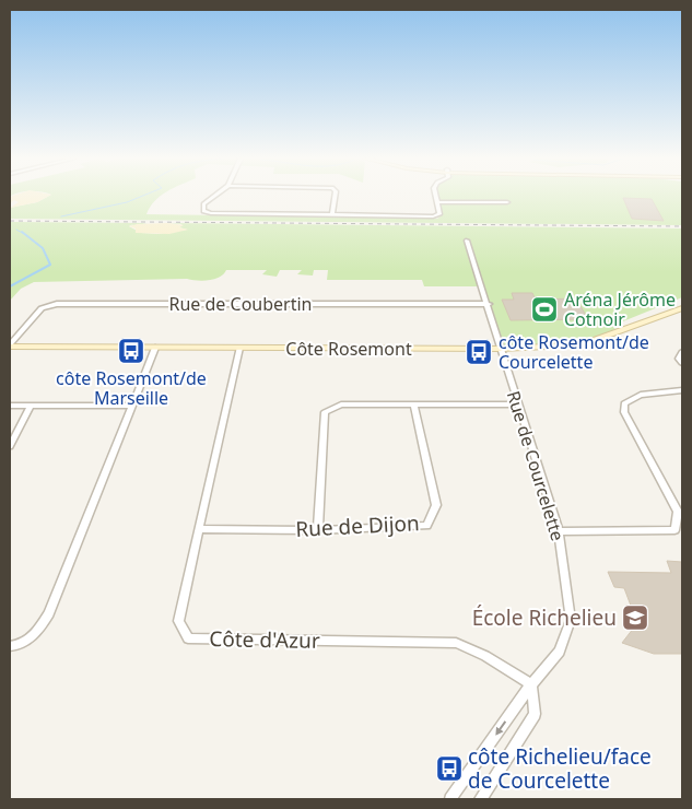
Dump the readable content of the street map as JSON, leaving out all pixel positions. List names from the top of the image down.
{
  "streets": {
    "main road": ["Côte Rosemont"],
    "street": [
      "Rue de Coubertin",
      "Rue de Courcelette",
      "Rue de Dijon",
      "Côte d'Azur"
    ]
  },
  "crossings": [
    ["Rue de Coubertin", "Côte Rosemont"],
    ["Rue de Coubertin", "Rue de Courcelette"],
    ["Côte Rosemont", "Rue de Courcelette"],
    ["Côte Rosemont", "Côte d'Azur"],
    ["Rue de Courcelette", "Côte d'Azur"],
    ["Rue de Dijon", "Côte d'Azur"]
  ],
  "places": {
    "sports": ["Aréna Jérôme Cotnoir"],
    "bus stop": ["côte Rosemont/de Marseille", "côte Rosemont/de Courcelette", "côte Richelieu/face de Courcelette"],
    "school or university": ["École Richelieu"]
  }
}
